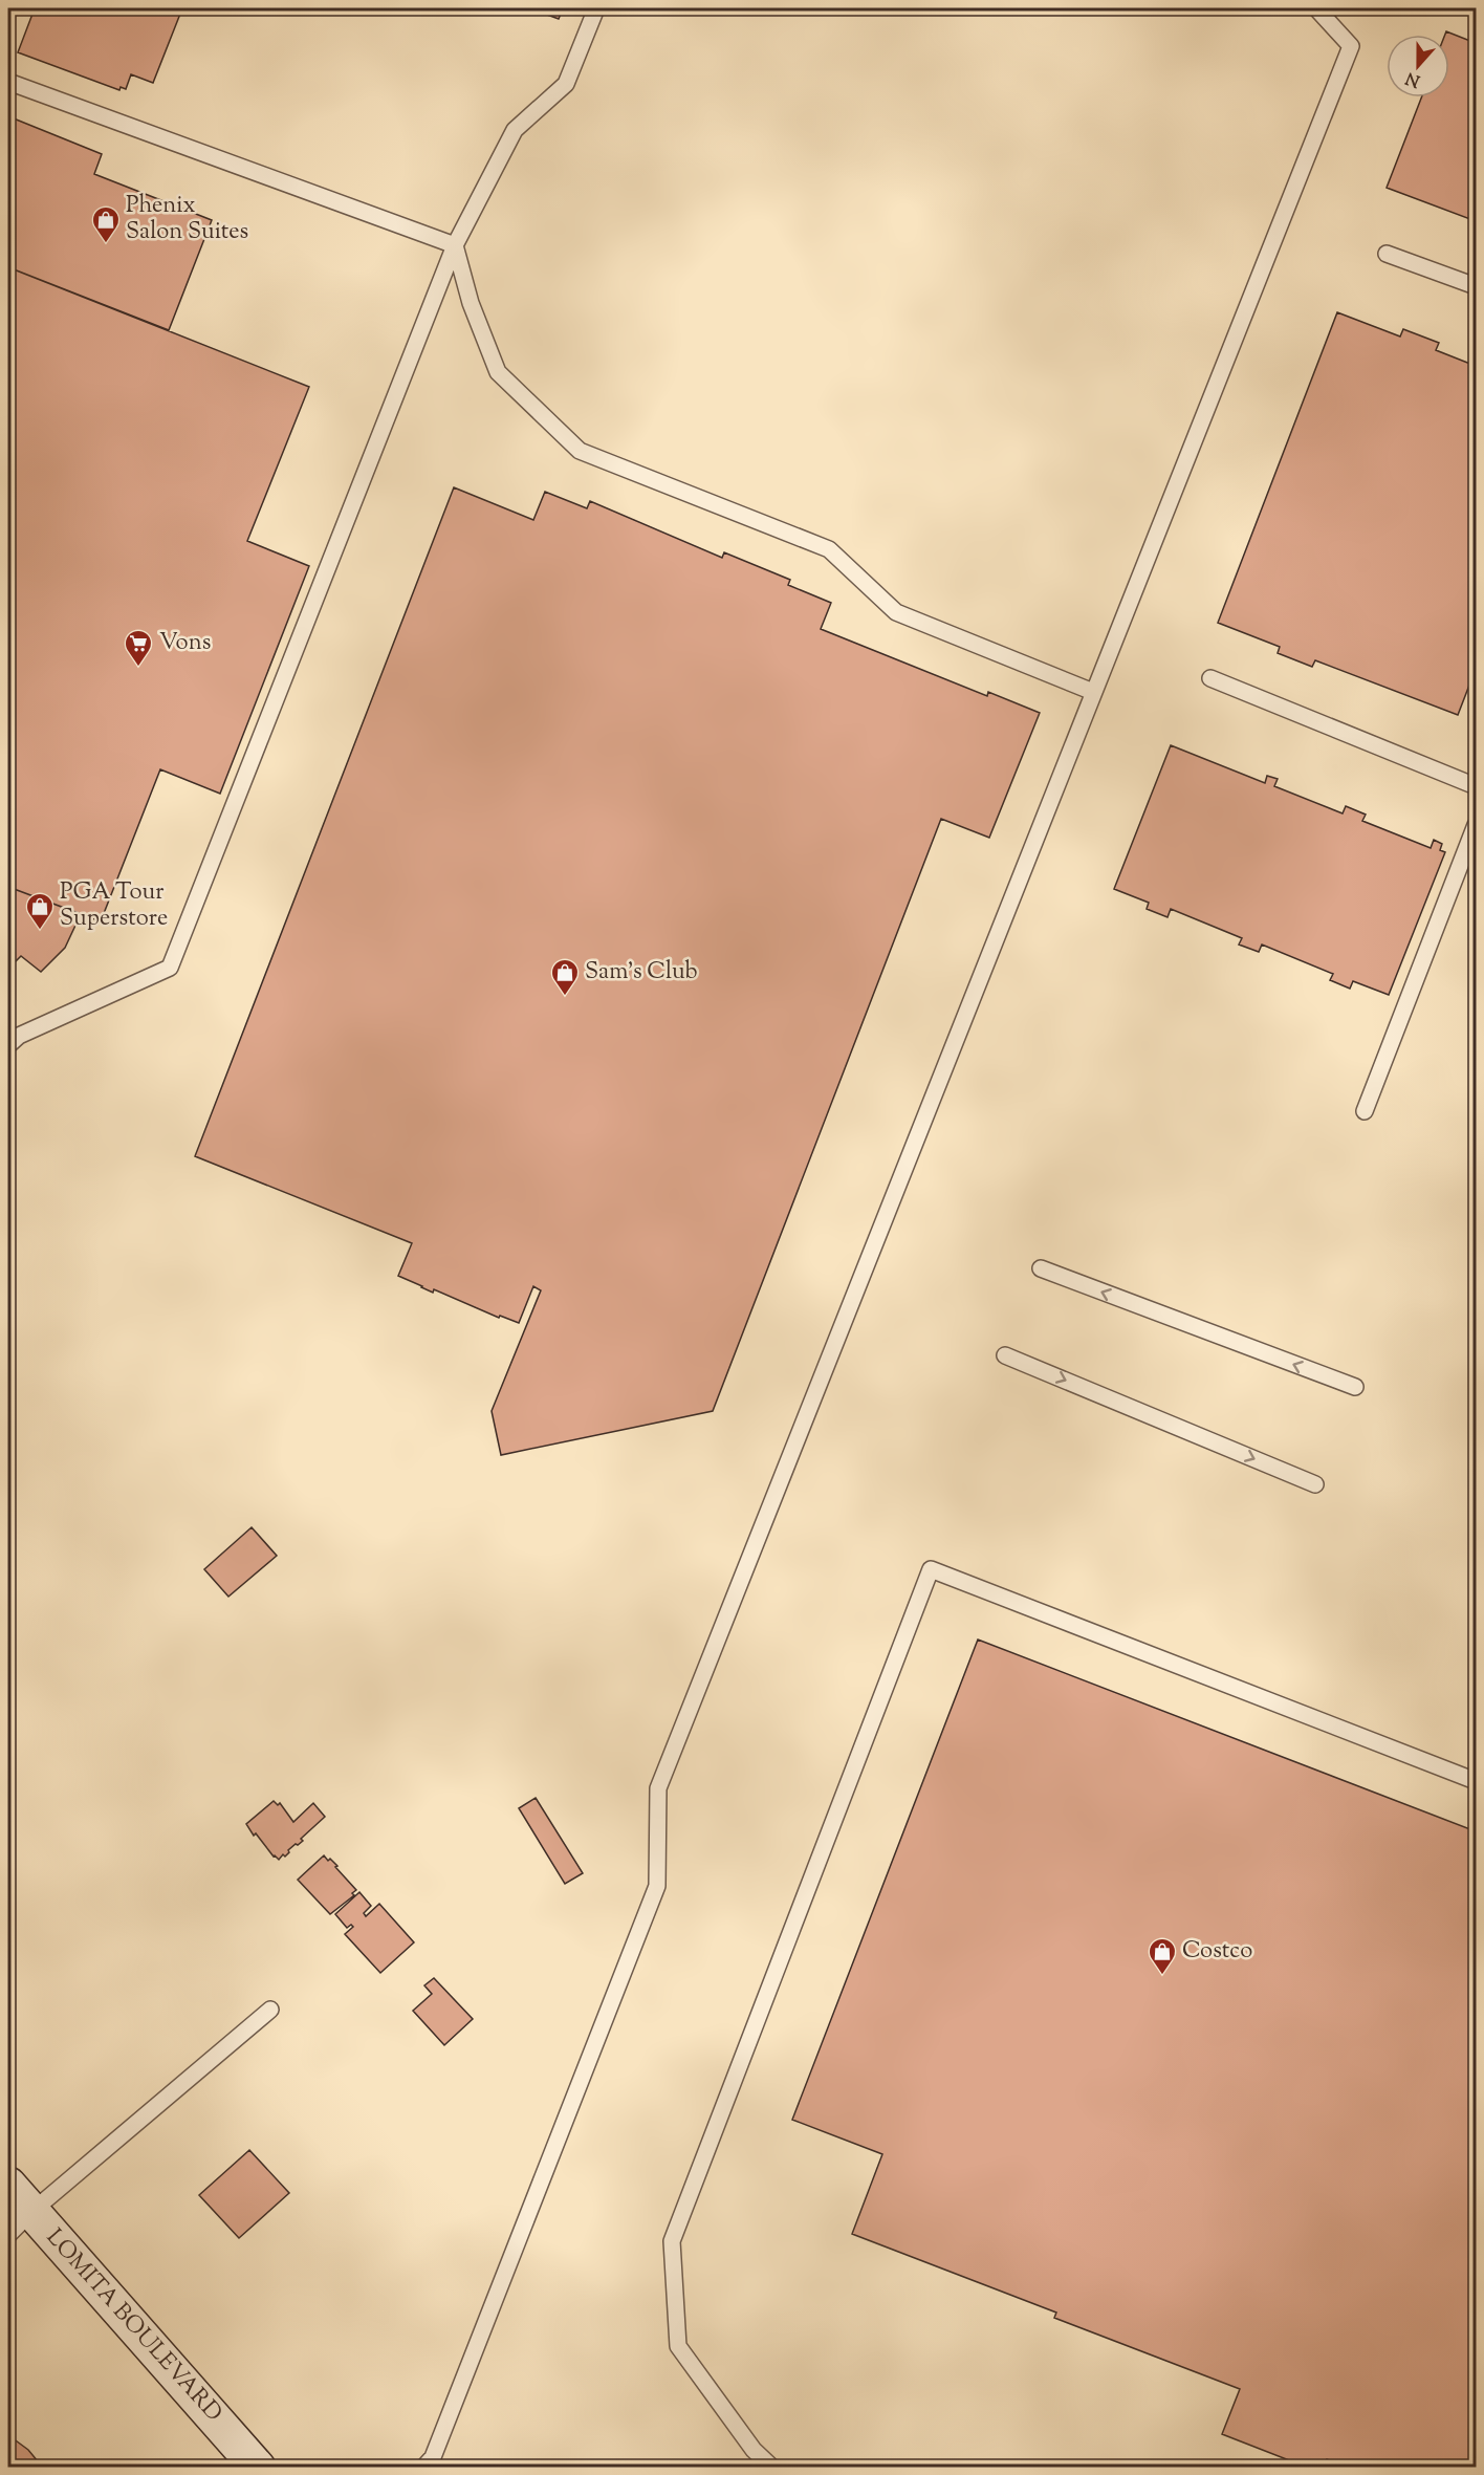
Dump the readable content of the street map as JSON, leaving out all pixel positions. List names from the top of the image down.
{
  "streets": {
    "main road": ["LOMITA BOULEVARD"]
  },
  "places": {
    "shop": [
      "Phenix Salon Suites",
      "PGA Tour Superstore",
      "Sam's Club",
      "Costco"
    ],
    "supermarket": ["Vons"]
  },
  "north": "bottom"
}
